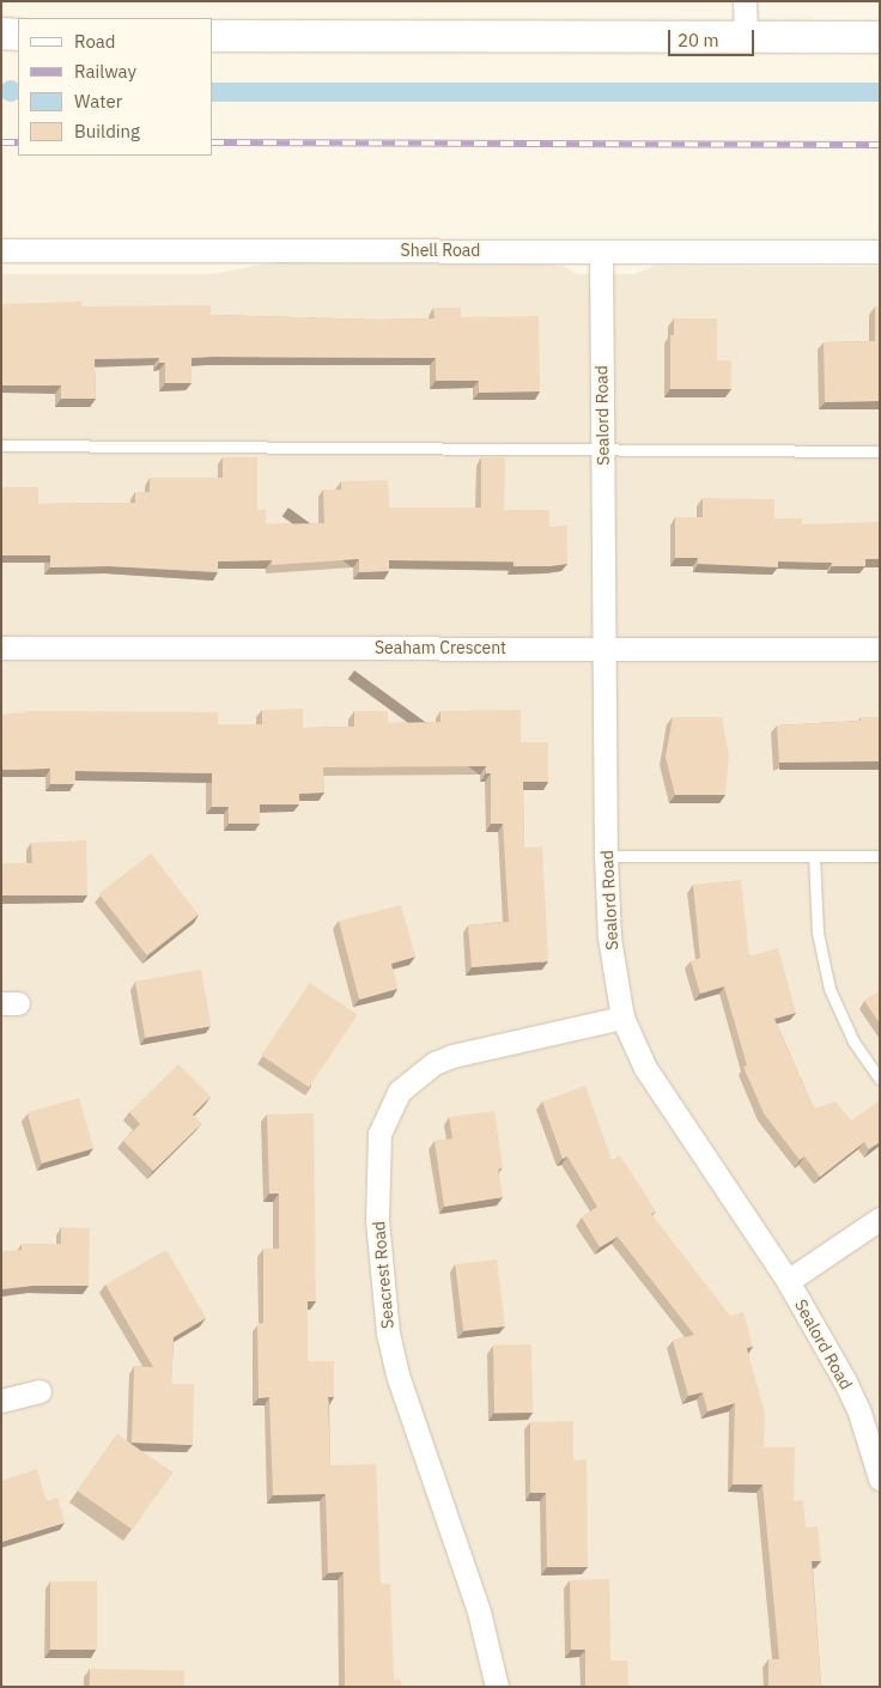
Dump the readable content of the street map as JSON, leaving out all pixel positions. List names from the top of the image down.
{
  "streets": {
    "street": [
      "Shell Road",
      "Sealord Road",
      "Seaham Crescent",
      "Seacrest Road"
    ]
  },
  "crossings": [
    ["Shell Road", "Sealord Road"],
    ["Sealord Road", "Seaham Crescent"],
    ["Sealord Road", "Seacrest Road"]
  ],
  "legend": [
    "Road",
    "Railway",
    "Water",
    "Building"
  ],
  "scale_bar": "20 m"
}
